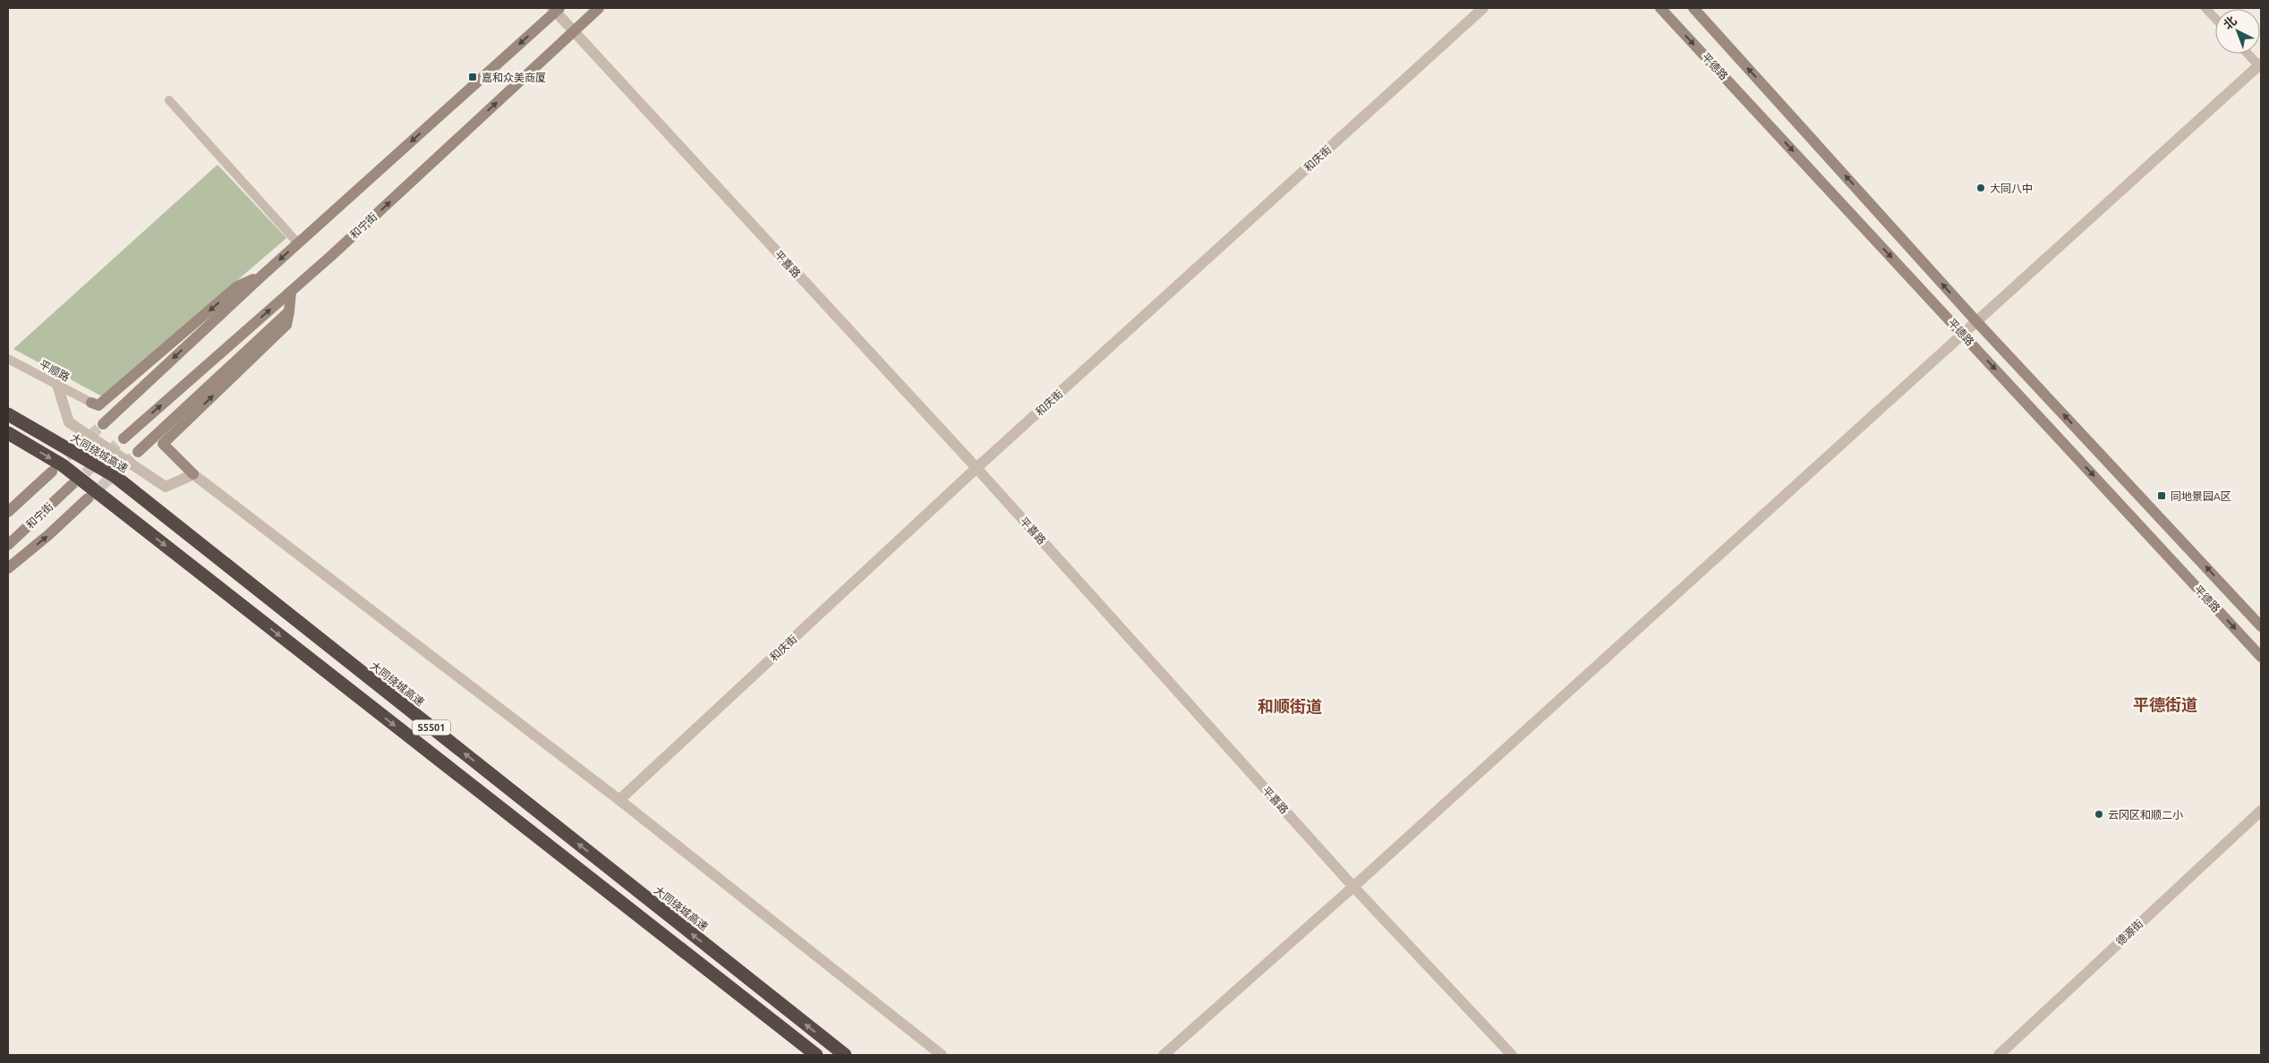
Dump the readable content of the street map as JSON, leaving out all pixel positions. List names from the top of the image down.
{
  "streets": {
    "highway": ["大同绕城高速", "S5501"],
    "main road": ["平德路", "和宁街"],
    "street": [
      "和庆街",
      "平喜路",
      "平顺路",
      "德源街"
    ]
  },
  "crossings": [
    ["和庆街", "平喜路"],
    ["和宁街", "平喜路"]
  ],
  "districts": ["平德街道", "和顺街道"],
  "places": {
    "transit": ["嘉和众美商厦", "同地景园A区"],
    "other": ["大同八中", "云冈区和顺二小"]
  },
  "north": "top left"
}
